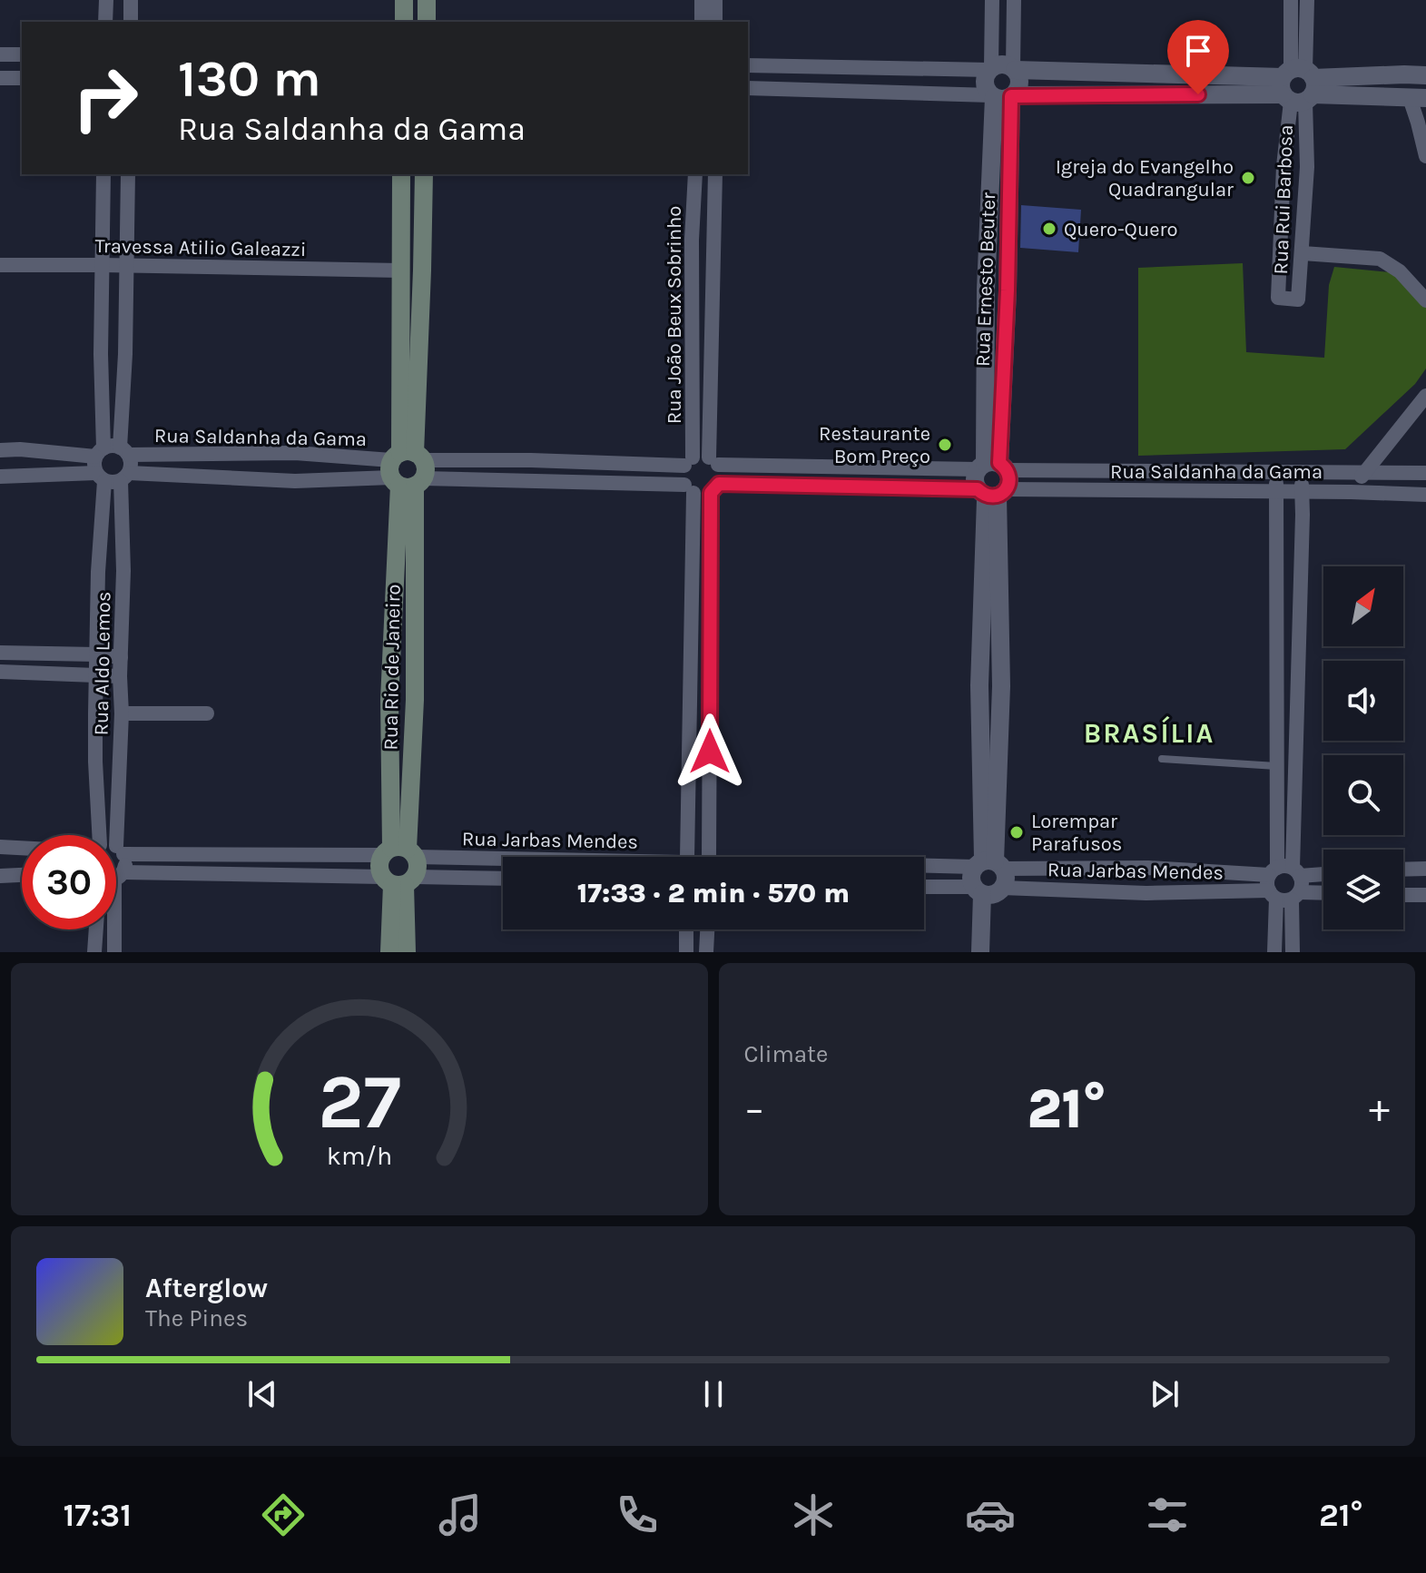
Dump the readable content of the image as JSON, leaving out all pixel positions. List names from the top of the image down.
{
  "streets": {
    "main road": ["Rua Rio de Janeiro"],
    "street": [
      "Rua Rui Barbosa",
      "Travessa Atilio Galeazzi",
      "Rua Ernesto Beuter",
      "Rua João Beux Sobrinho",
      "Rua Saldanha da Gama",
      "Rua Aldo Lemos",
      "Rua Jarbas Mendes"
    ]
  },
  "crossings": [
    ["Travessa Atilio Galeazzi", "Rua Rio de Janeiro"],
    ["Rua Ernesto Beuter", "Rua Saldanha da Gama"],
    ["Rua João Beux Sobrinho", "Rua Saldanha da Gama"],
    ["Rua Saldanha da Gama", "Rua Aldo Lemos"],
    ["Rua Saldanha da Gama", "Rua Rio de Janeiro"],
    ["Rua Aldo Lemos", "Rua Jarbas Mendes"],
    ["Rua Rio de Janeiro", "Rua Jarbas Mendes"]
  ],
  "districts": ["BRASÍLIA"],
  "places": [
    "Igreja do Evangelho Quadrangular",
    "Quero-Quero",
    "Restaurante Bom Preço",
    "Lorempar Parafusos"
  ],
  "north": "top right",
  "page": {
    "turn": ["130 m", "Rua Saldanha da Gama"],
    "limit": "30",
    "trip": "17:33 · 2 min · 570 m",
    "tile": "Climate",
    "heat": ["−", "21°", "+"],
    "song": ["Afterglow", "The Pines"],
    "tabs": ["17:31", "21°"],
    "gauge": ["27", "km/h"]
  }
}
